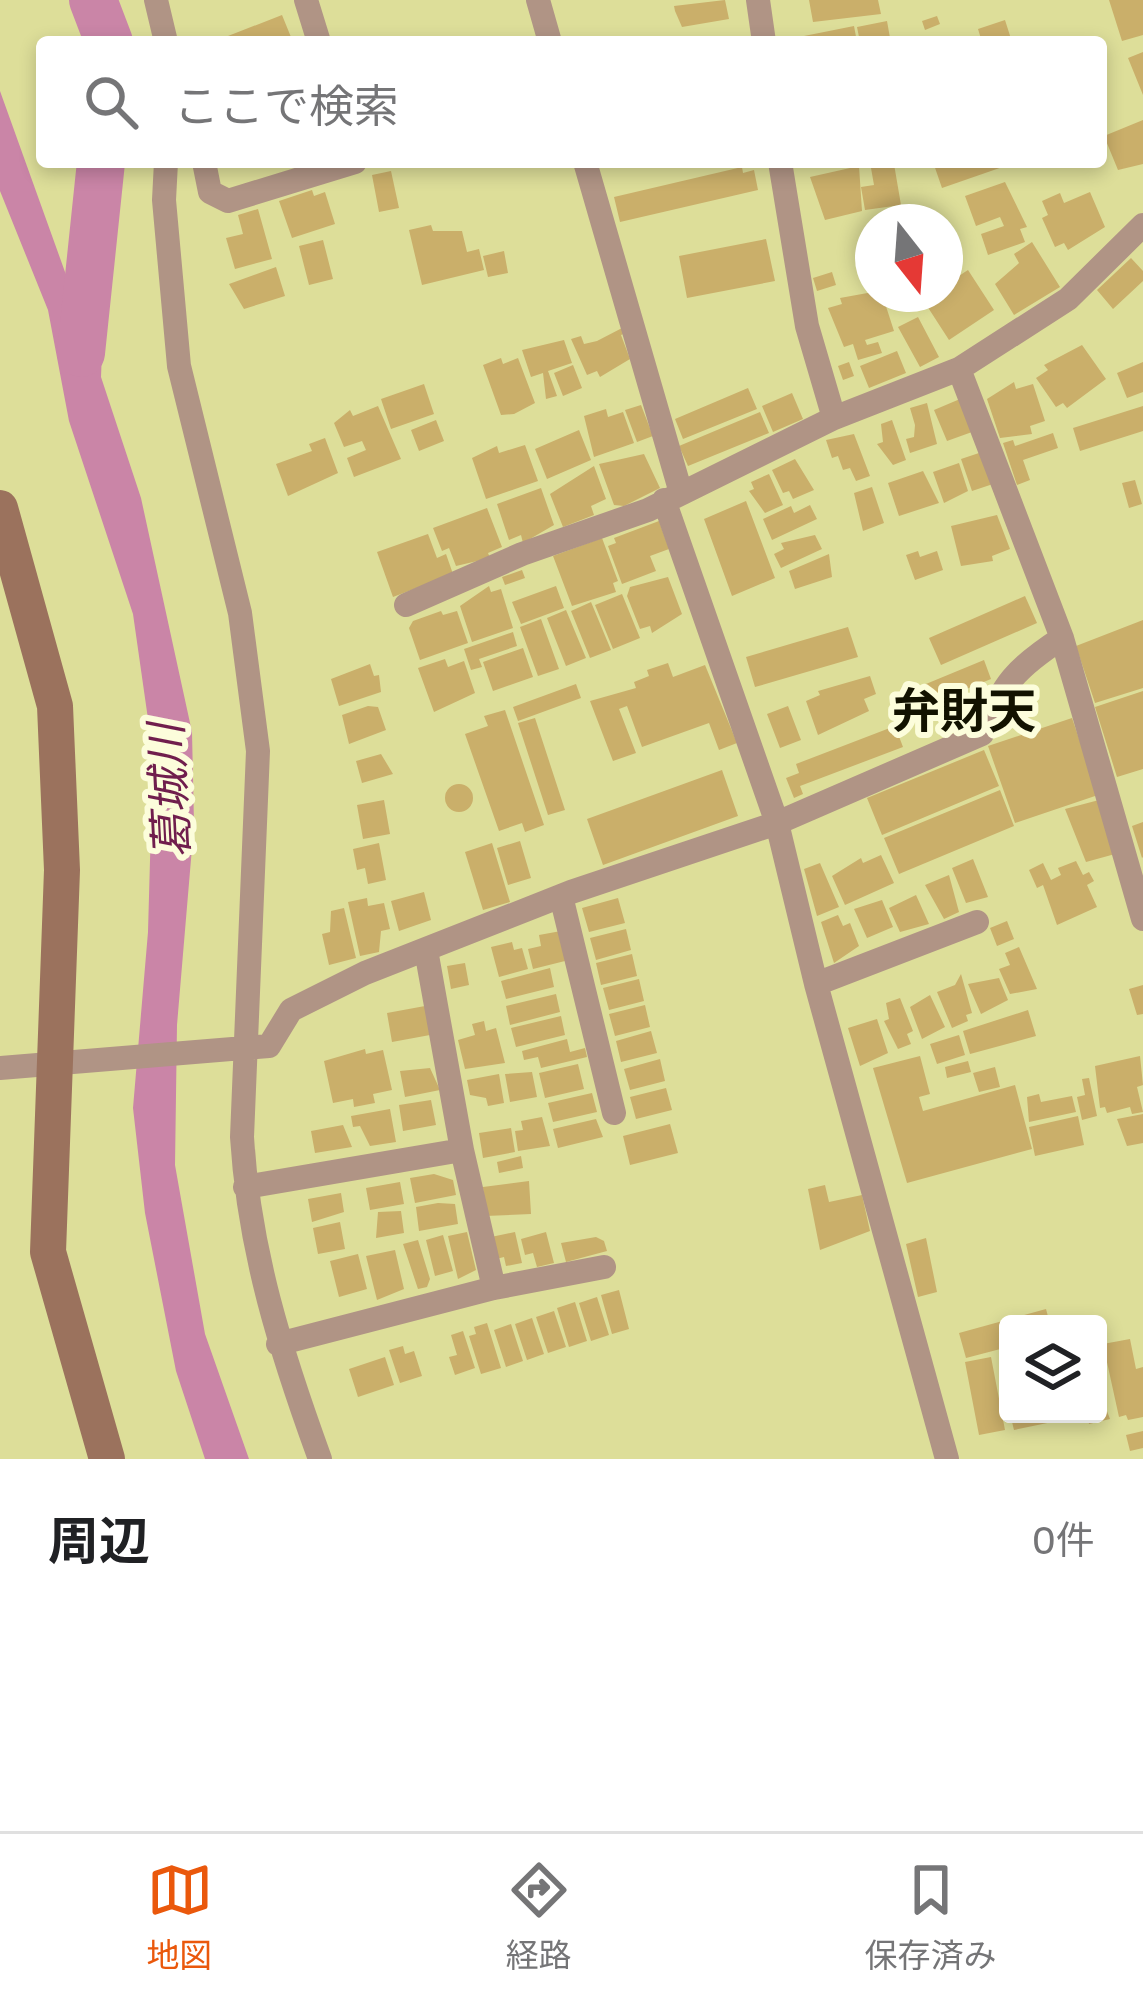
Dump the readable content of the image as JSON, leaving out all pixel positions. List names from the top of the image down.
{
  "districts": ["弁財天"],
  "water": ["葛城川"],
  "north": "bottom",
  "page": {
    "search": "ここで検索",
    "heading": ["周辺", "0件"],
    "nav": ["地図", "経路", "保存済み"]
  }
}
